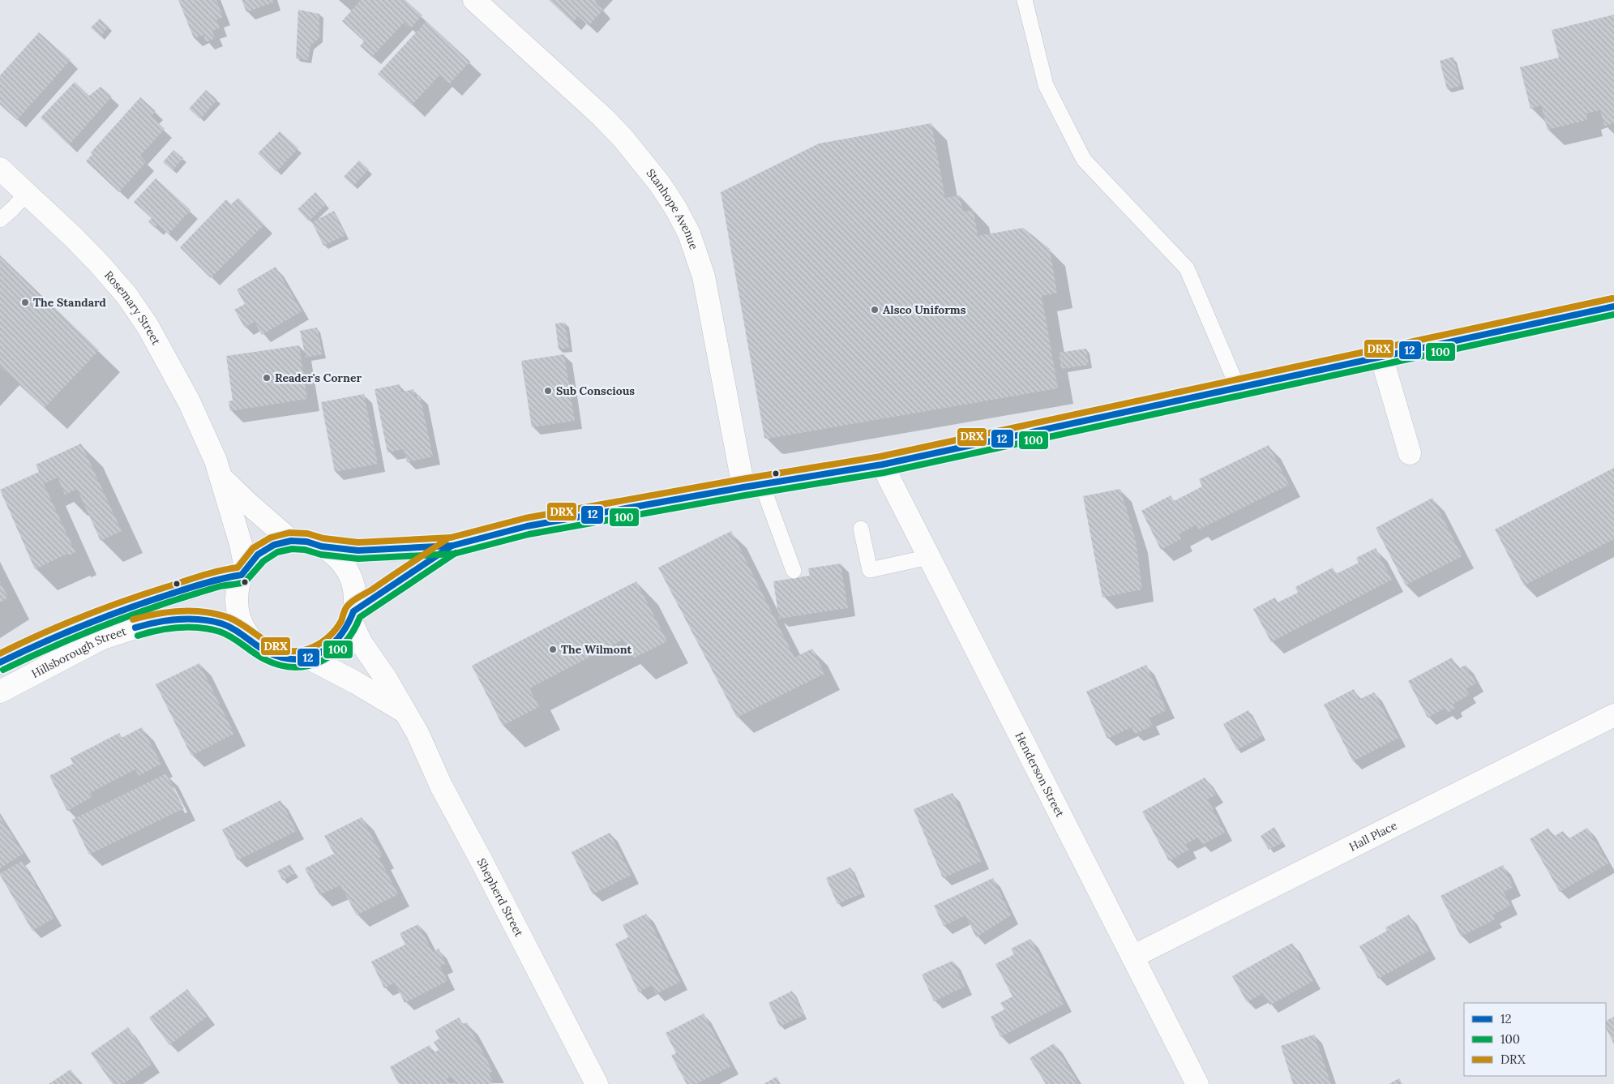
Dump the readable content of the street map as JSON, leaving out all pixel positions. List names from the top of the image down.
{
  "streets": {
    "street": [
      "Stanhope Avenue",
      "Rosemary Street",
      "Hillsborough Street",
      "Henderson Street",
      "Hall Place",
      "Shepherd Street"
    ]
  },
  "crossings": [
    ["Rosemary Street", "Hillsborough Street"],
    ["Rosemary Street", "Shepherd Street"],
    ["Hillsborough Street", "Shepherd Street"],
    ["Henderson Street", "Hall Place"]
  ],
  "places": [
    "The Standard",
    "Alsco Uniforms",
    "Reader's Corner",
    "Sub Conscious",
    "The Wilmont"
  ],
  "lines": ["transit line DRX", "transit line 12", "transit line 100"],
  "legend": ["12", "100", "DRX"]
}
